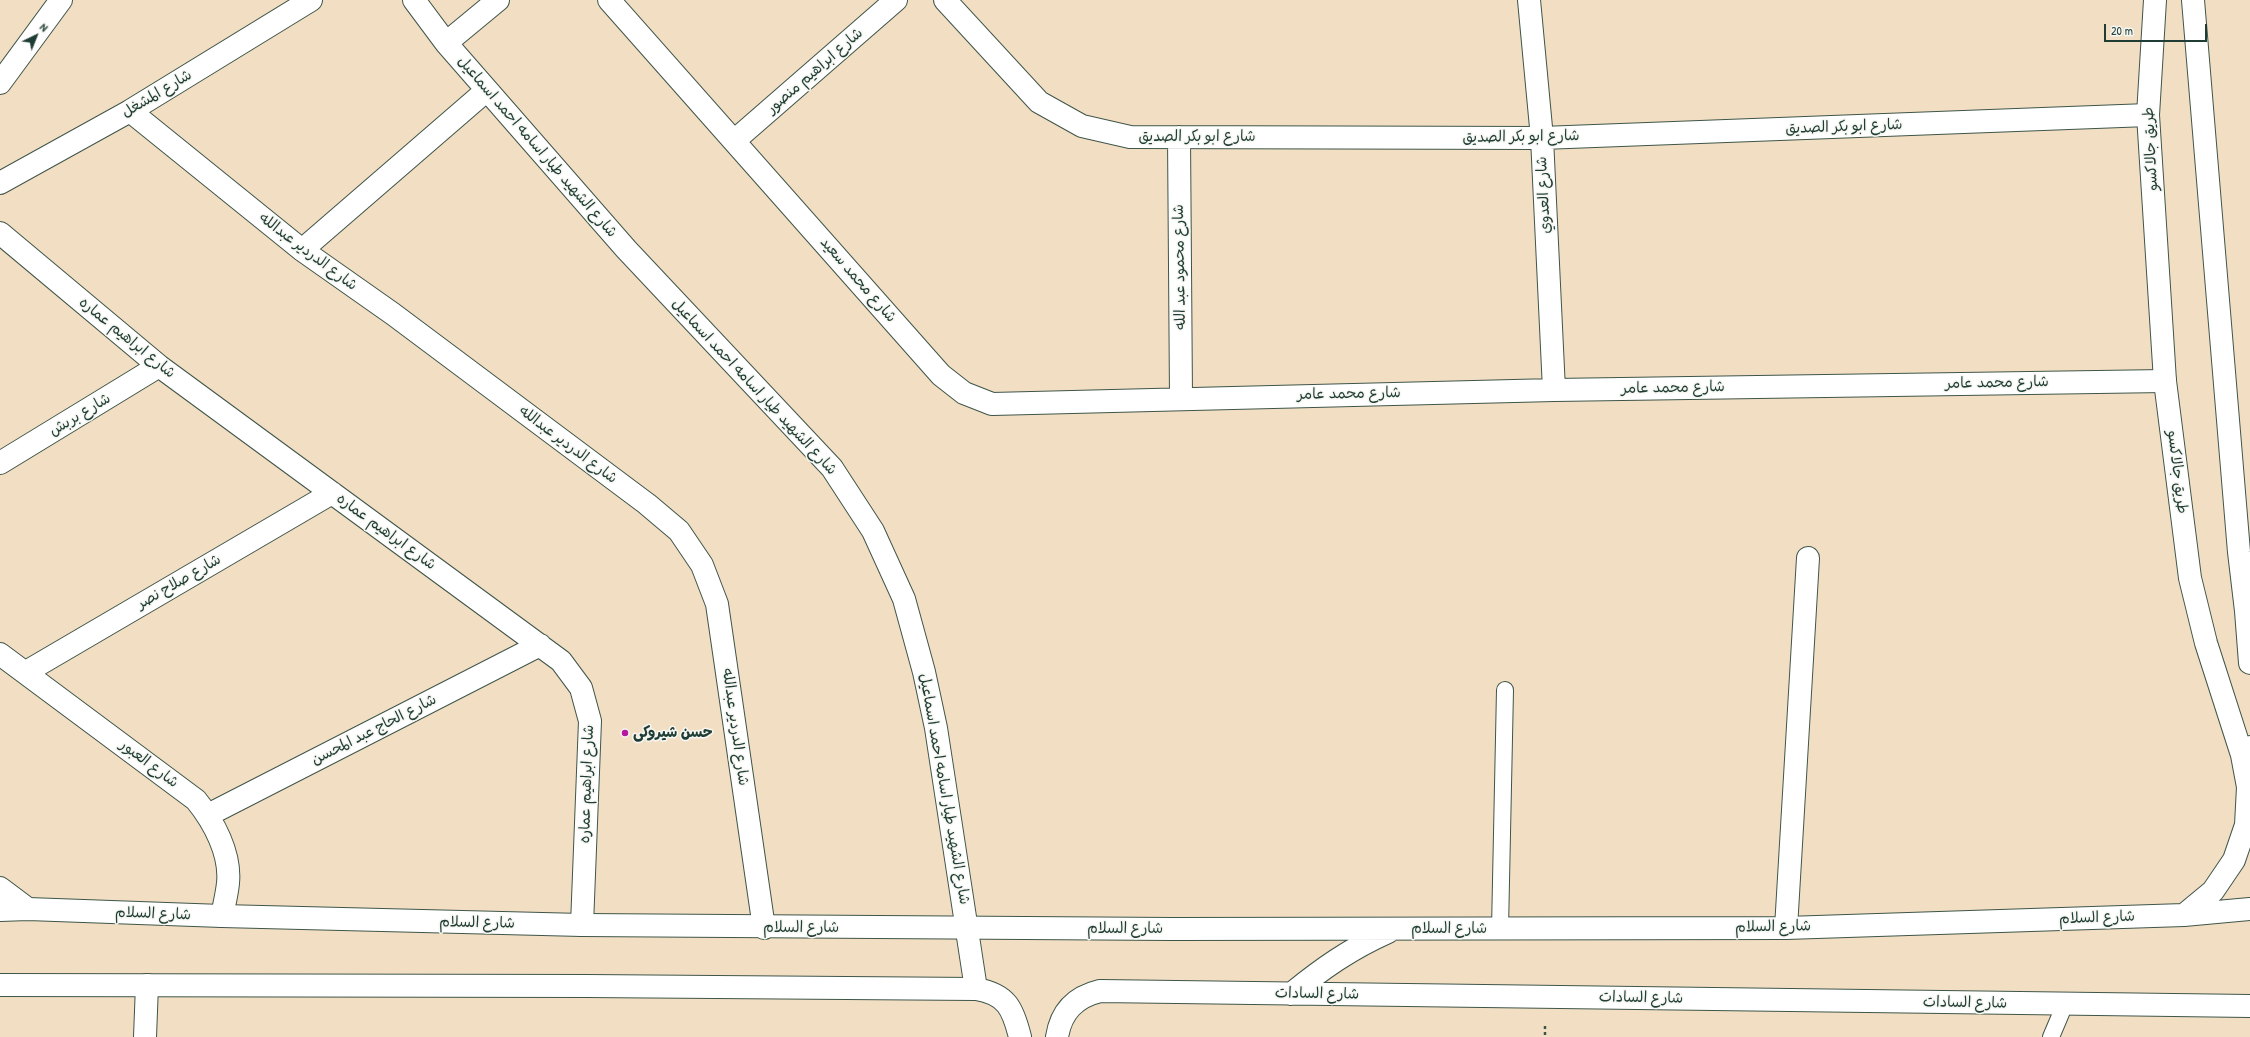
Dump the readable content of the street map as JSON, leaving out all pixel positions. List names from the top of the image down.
{
  "streets": {
    "main road": [
      "شارع ابراهيم منصور",
      "شارع المشغل",
      "شارع ابو بكر الصديق",
      "شارع الشهيد طيار اسامه احمد اسماعيل",
      "طريق جالاكسو",
      "شارع العدوي",
      "شارع الدردير عبدالله",
      "شارع محمود عبد الله",
      "شارع محمد سعيد",
      "شارع ابراهيم عماره",
      "شارع محمد عامر",
      "شارع بربش",
      "شارع صلاح نصر",
      "شارع الحاج عبد المحسن",
      "شارع العبور",
      "شارع السلام",
      "شارع السادات"
    ]
  },
  "crossings": [
    ["شارع ابراهيم منصور", "شارع محمد سعيد"],
    ["شارع المشغل", "شارع الدردير عبدالله"],
    ["شارع ابو بكر الصديق", "طريق جالاكسو"],
    ["شارع ابو بكر الصديق", "شارع العدوي"],
    ["شارع ابو بكر الصديق", "شارع محمود عبد الله"],
    ["شارع الشهيد طيار اسامه احمد اسماعيل", "شارع السلام"],
    ["طريق جالاكسو", "شارع محمد عامر"],
    ["طريق جالاكسو", "شارع السلام"],
    ["شارع العدوي", "شارع محمد عامر"],
    ["شارع الدردير عبدالله", "شارع السلام"],
    ["شارع محمود عبد الله", "شارع محمد سعيد"],
    ["شارع محمود عبد الله", "شارع محمد عامر"],
    ["شارع محمد سعيد", "شارع محمد عامر"],
    ["شارع ابراهيم عماره", "شارع بربش"],
    ["شارع ابراهيم عماره", "شارع صلاح نصر"],
    ["شارع ابراهيم عماره", "شارع الحاج عبد المحسن"],
    ["شارع ابراهيم عماره", "شارع السلام"],
    ["شارع صلاح نصر", "شارع العبور"],
    ["شارع الحاج عبد المحسن", "شارع العبور"],
    ["شارع العبور", "شارع السلام"]
  ],
  "places": ["حسن شيروكى"],
  "scale_bar": "20 m",
  "north": "top right"
}
